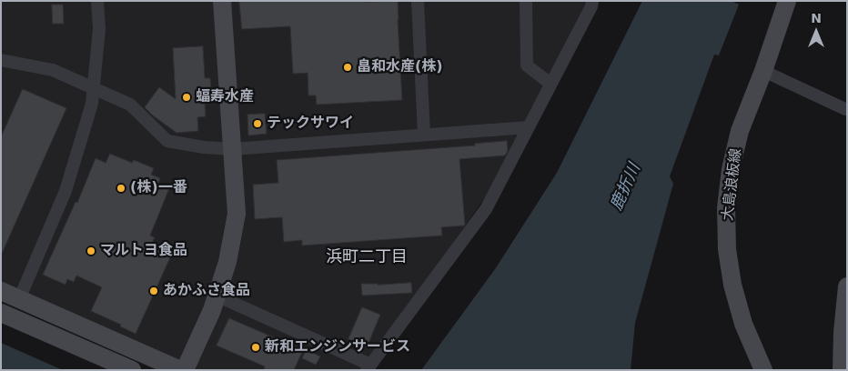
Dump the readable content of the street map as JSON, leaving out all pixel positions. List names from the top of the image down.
{
  "streets": {
    "street": ["大島浪板線"]
  },
  "districts": ["浜町二丁目"],
  "water": ["鹿折川"],
  "places": [
    "畠和水産(株)",
    "蝠寿水産",
    "テックサワイ",
    "(株)一番",
    "マルトヨ食品",
    "あかふさ食品",
    "新和エンジンサービス"
  ],
  "north": "top"
}
